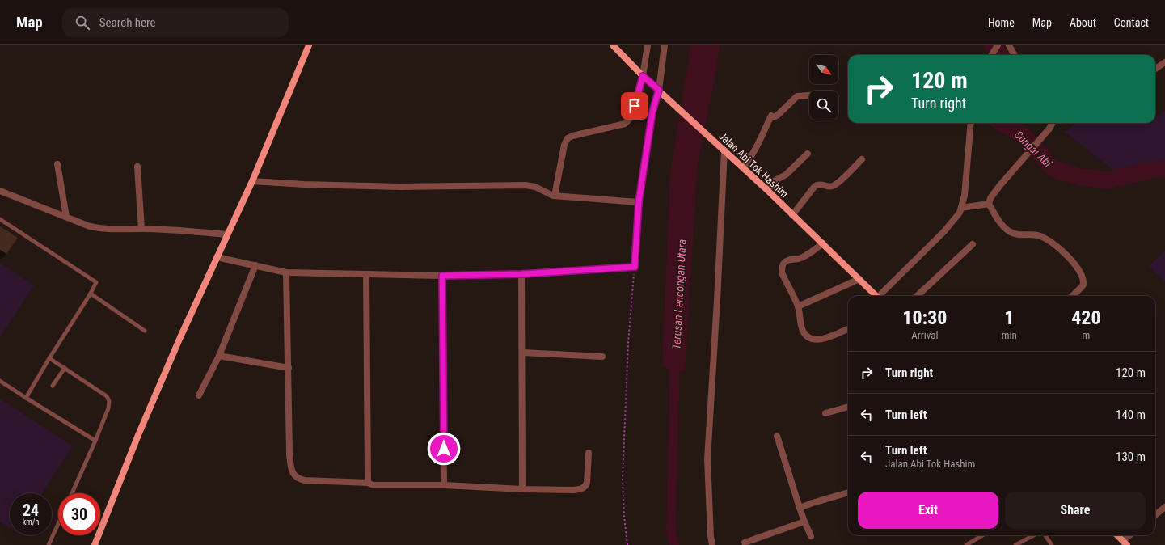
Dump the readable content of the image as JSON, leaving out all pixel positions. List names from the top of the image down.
{
  "streets": {
    "street": ["Jalan Abi Tok Hashim"]
  },
  "water": ["Sungai Abi", "Terusan Lencongan Utara"],
  "north": "bottom right",
  "page": {
    "header": "Map",
    "search": "Search here",
    "nav": [
      "Home",
      "Map",
      "About",
      "Contact"
    ],
    "turn": ["120 m", "Turn right"],
    "eta": [
      "10:30",
      "Arrival",
      "1",
      "min",
      "420",
      "m"
    ],
    "list": [
      {
        "name": "Turn right",
        "value": "120 m"
      },
      {
        "name": "Turn left",
        "value": "140 m"
      },
      {
        "name": "Turn left",
        "note": "Jalan Abi Tok Hashim",
        "value": "130 m"
      }
    ],
    "buttons": ["Exit", "Share"],
    "speed": "24 km/h",
    "limit": "30"
  }
}
